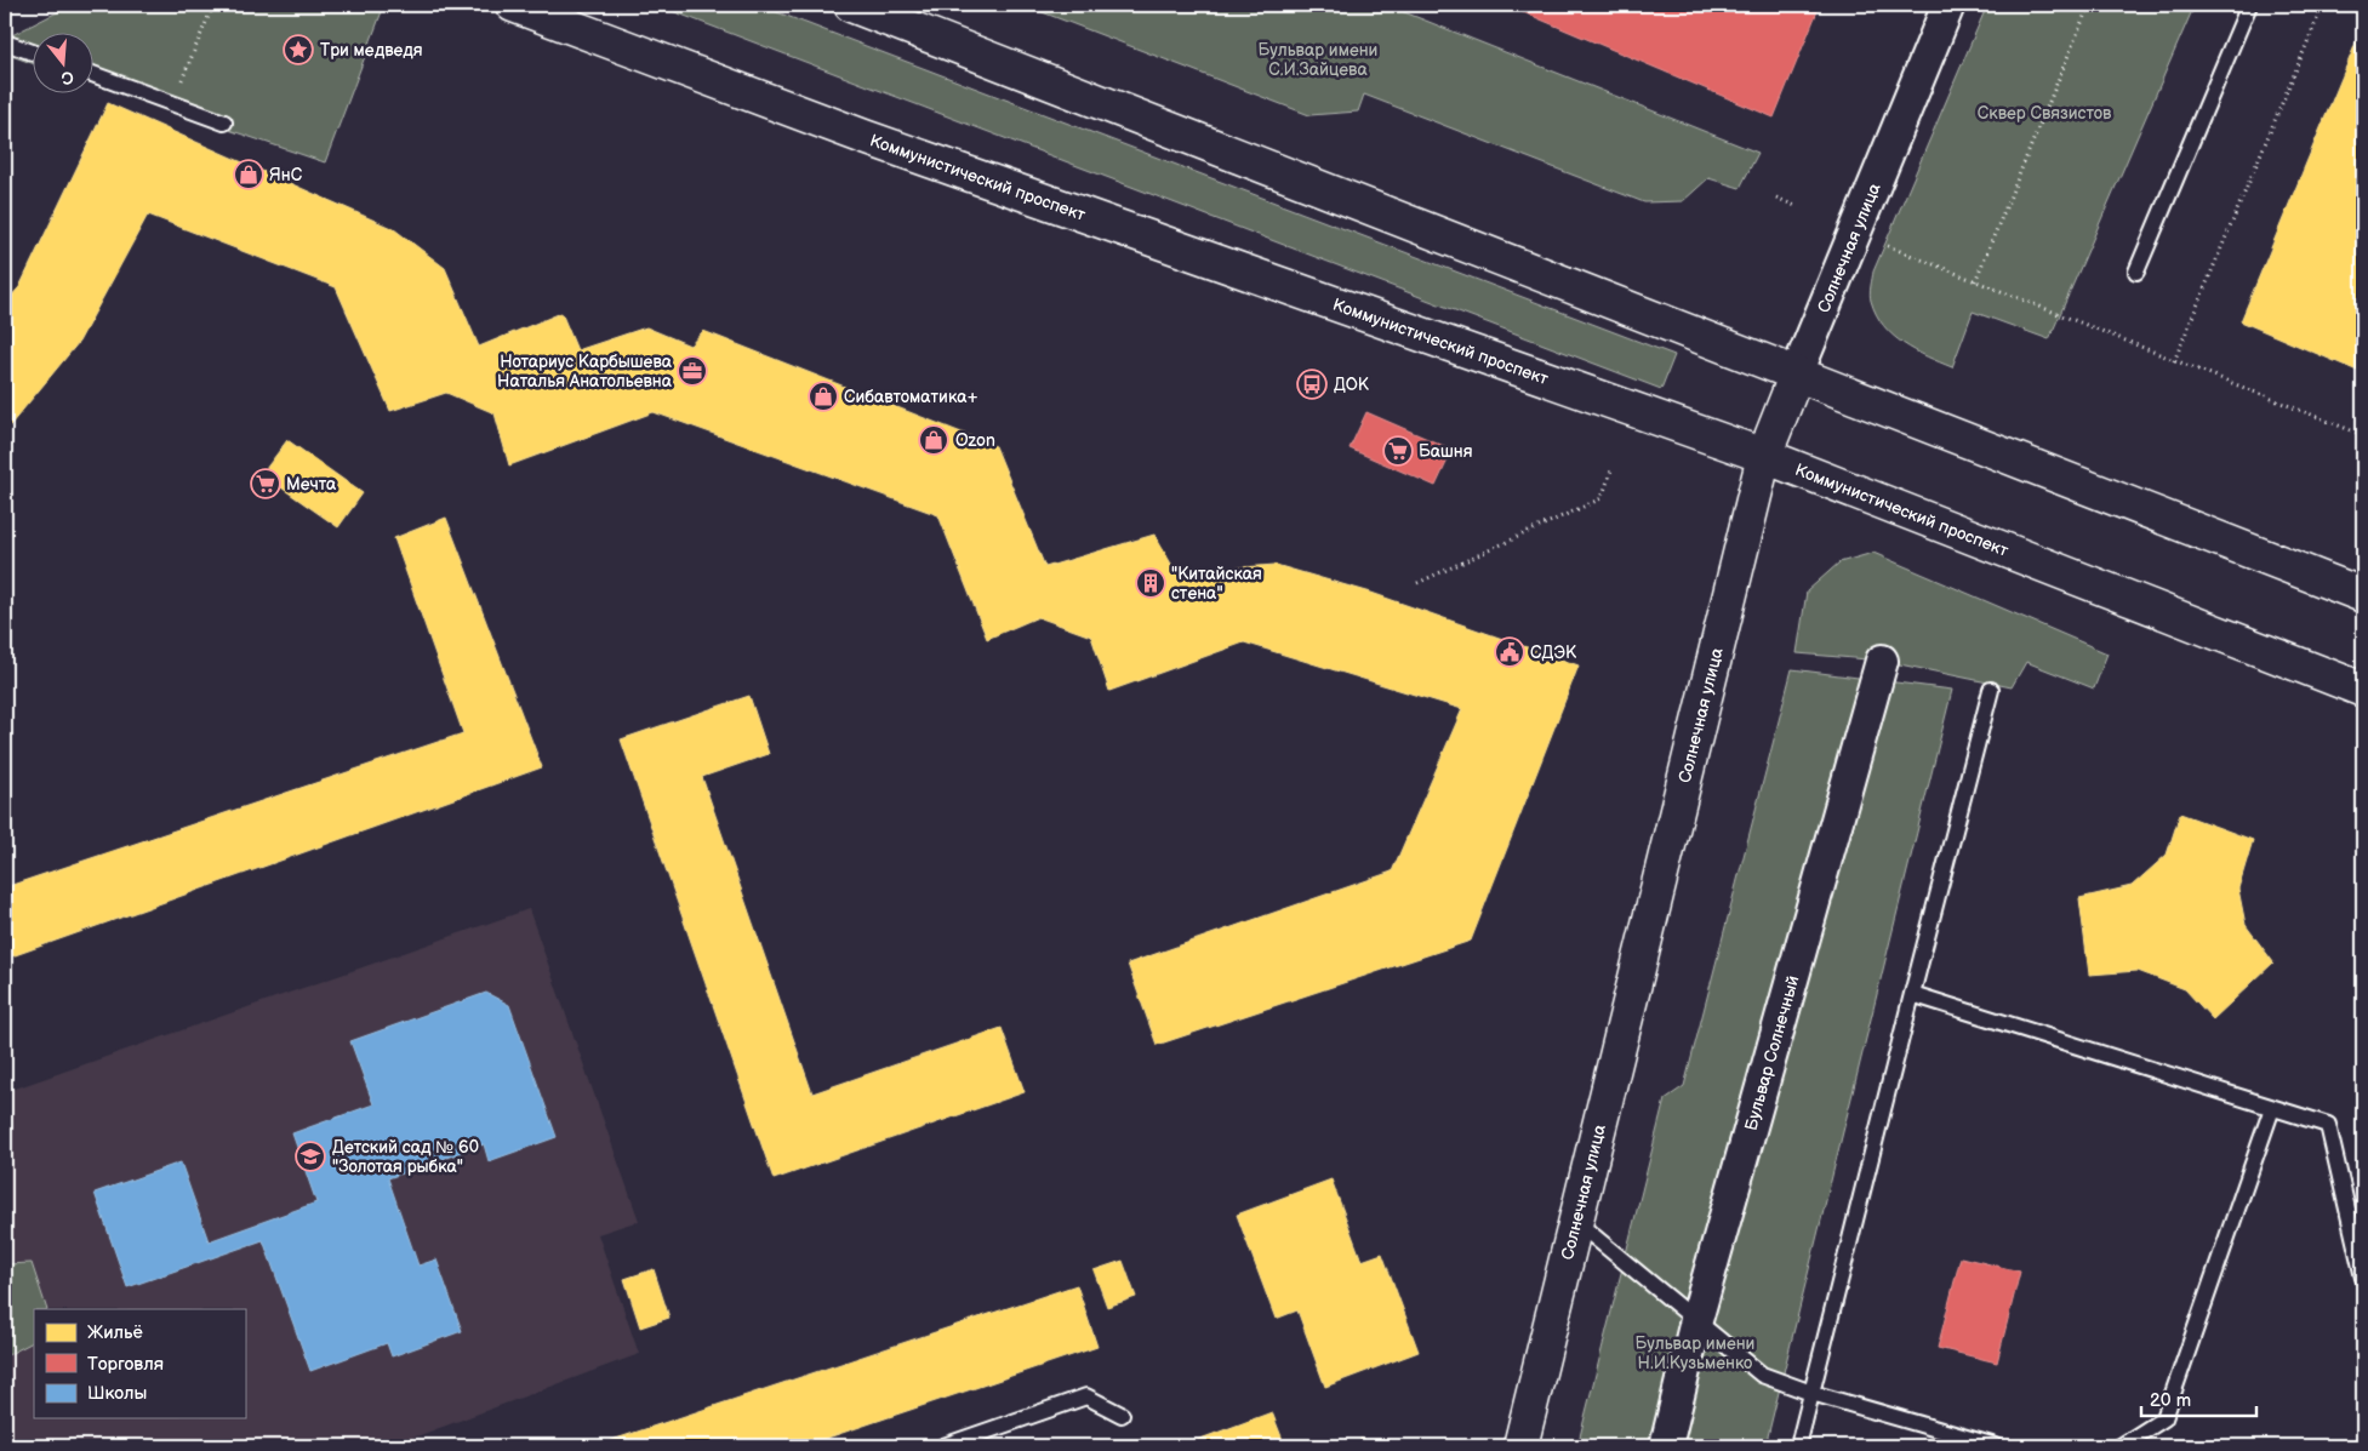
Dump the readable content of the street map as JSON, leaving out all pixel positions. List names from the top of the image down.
{
  "streets": {
    "main road": ["Коммунистический проспект", "Солнечная улица"],
    "street": ["Бульвар Солнечный"]
  },
  "crossings": [
    ["Коммунистический проспект", "Солнечная улица"]
  ],
  "parks": ["Бульвар имени С.И.Зайцева", "Сквер Связистов", "Бульвар имени Н.И.Кузьменко"],
  "places": {
    "place": ["Три медведя"],
    "shop": ["ЯнС", "Сибавтоматика+", "Ozon"],
    "office": ["Нотариус Карбышева Наталья Анатольевна"],
    "bus stop": ["ДОК"],
    "supermarket": ["Башня", "Мечта"],
    "building": ["\"Китайская стена\""],
    "public building": ["СДЭК"],
    "school or university": ["Детский сад № 60 \"Золотая рыбка\""]
  },
  "legend": ["Жильё", "Торговля", "Школы"],
  "scale_bar": "20 m",
  "north": "bottom"
}
